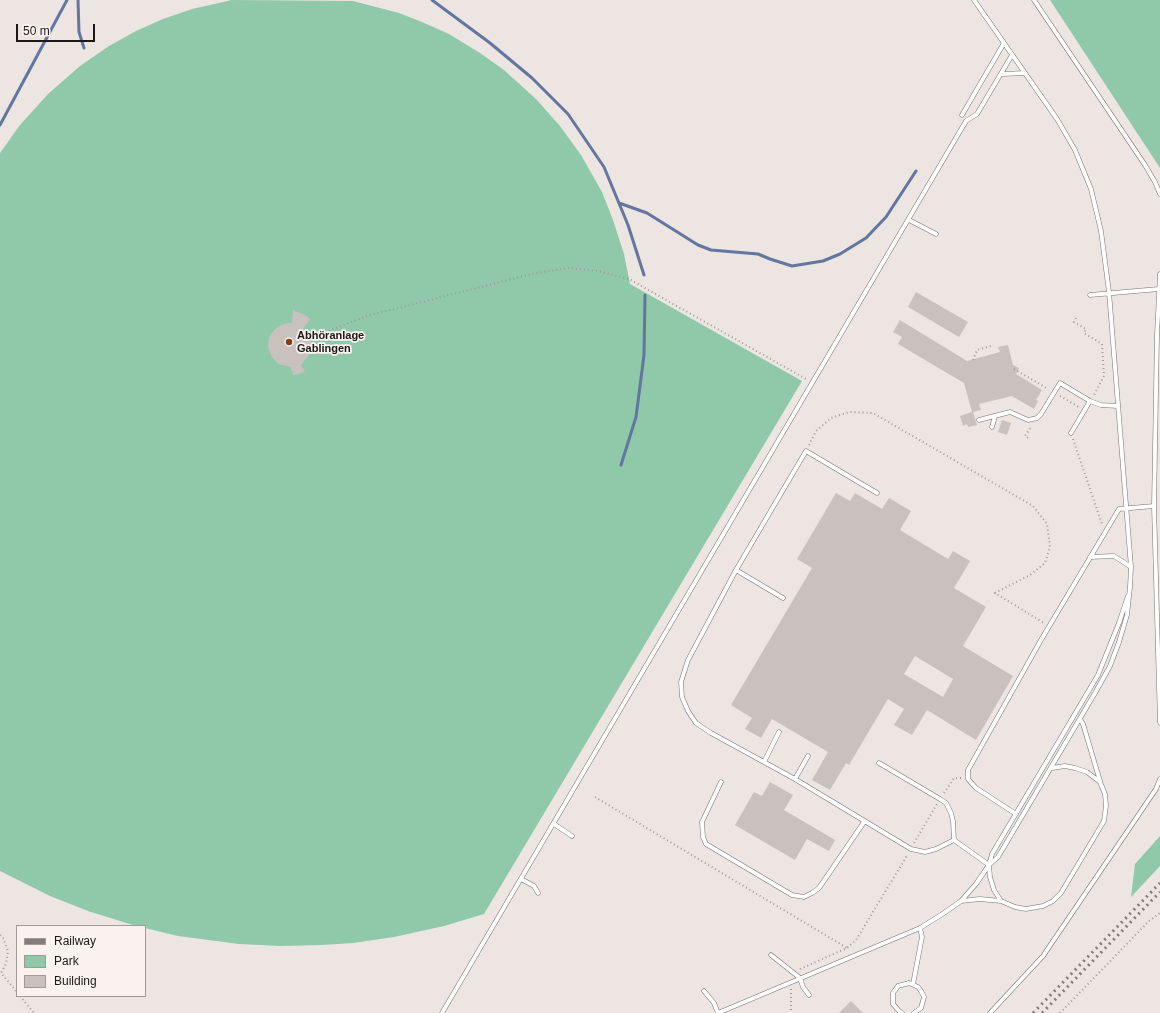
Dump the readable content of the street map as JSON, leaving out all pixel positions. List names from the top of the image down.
{
  "places": ["Abhöranlage Gablingen"],
  "legend": ["Railway", "Park", "Building"],
  "scale_bar": "50 m"
}
